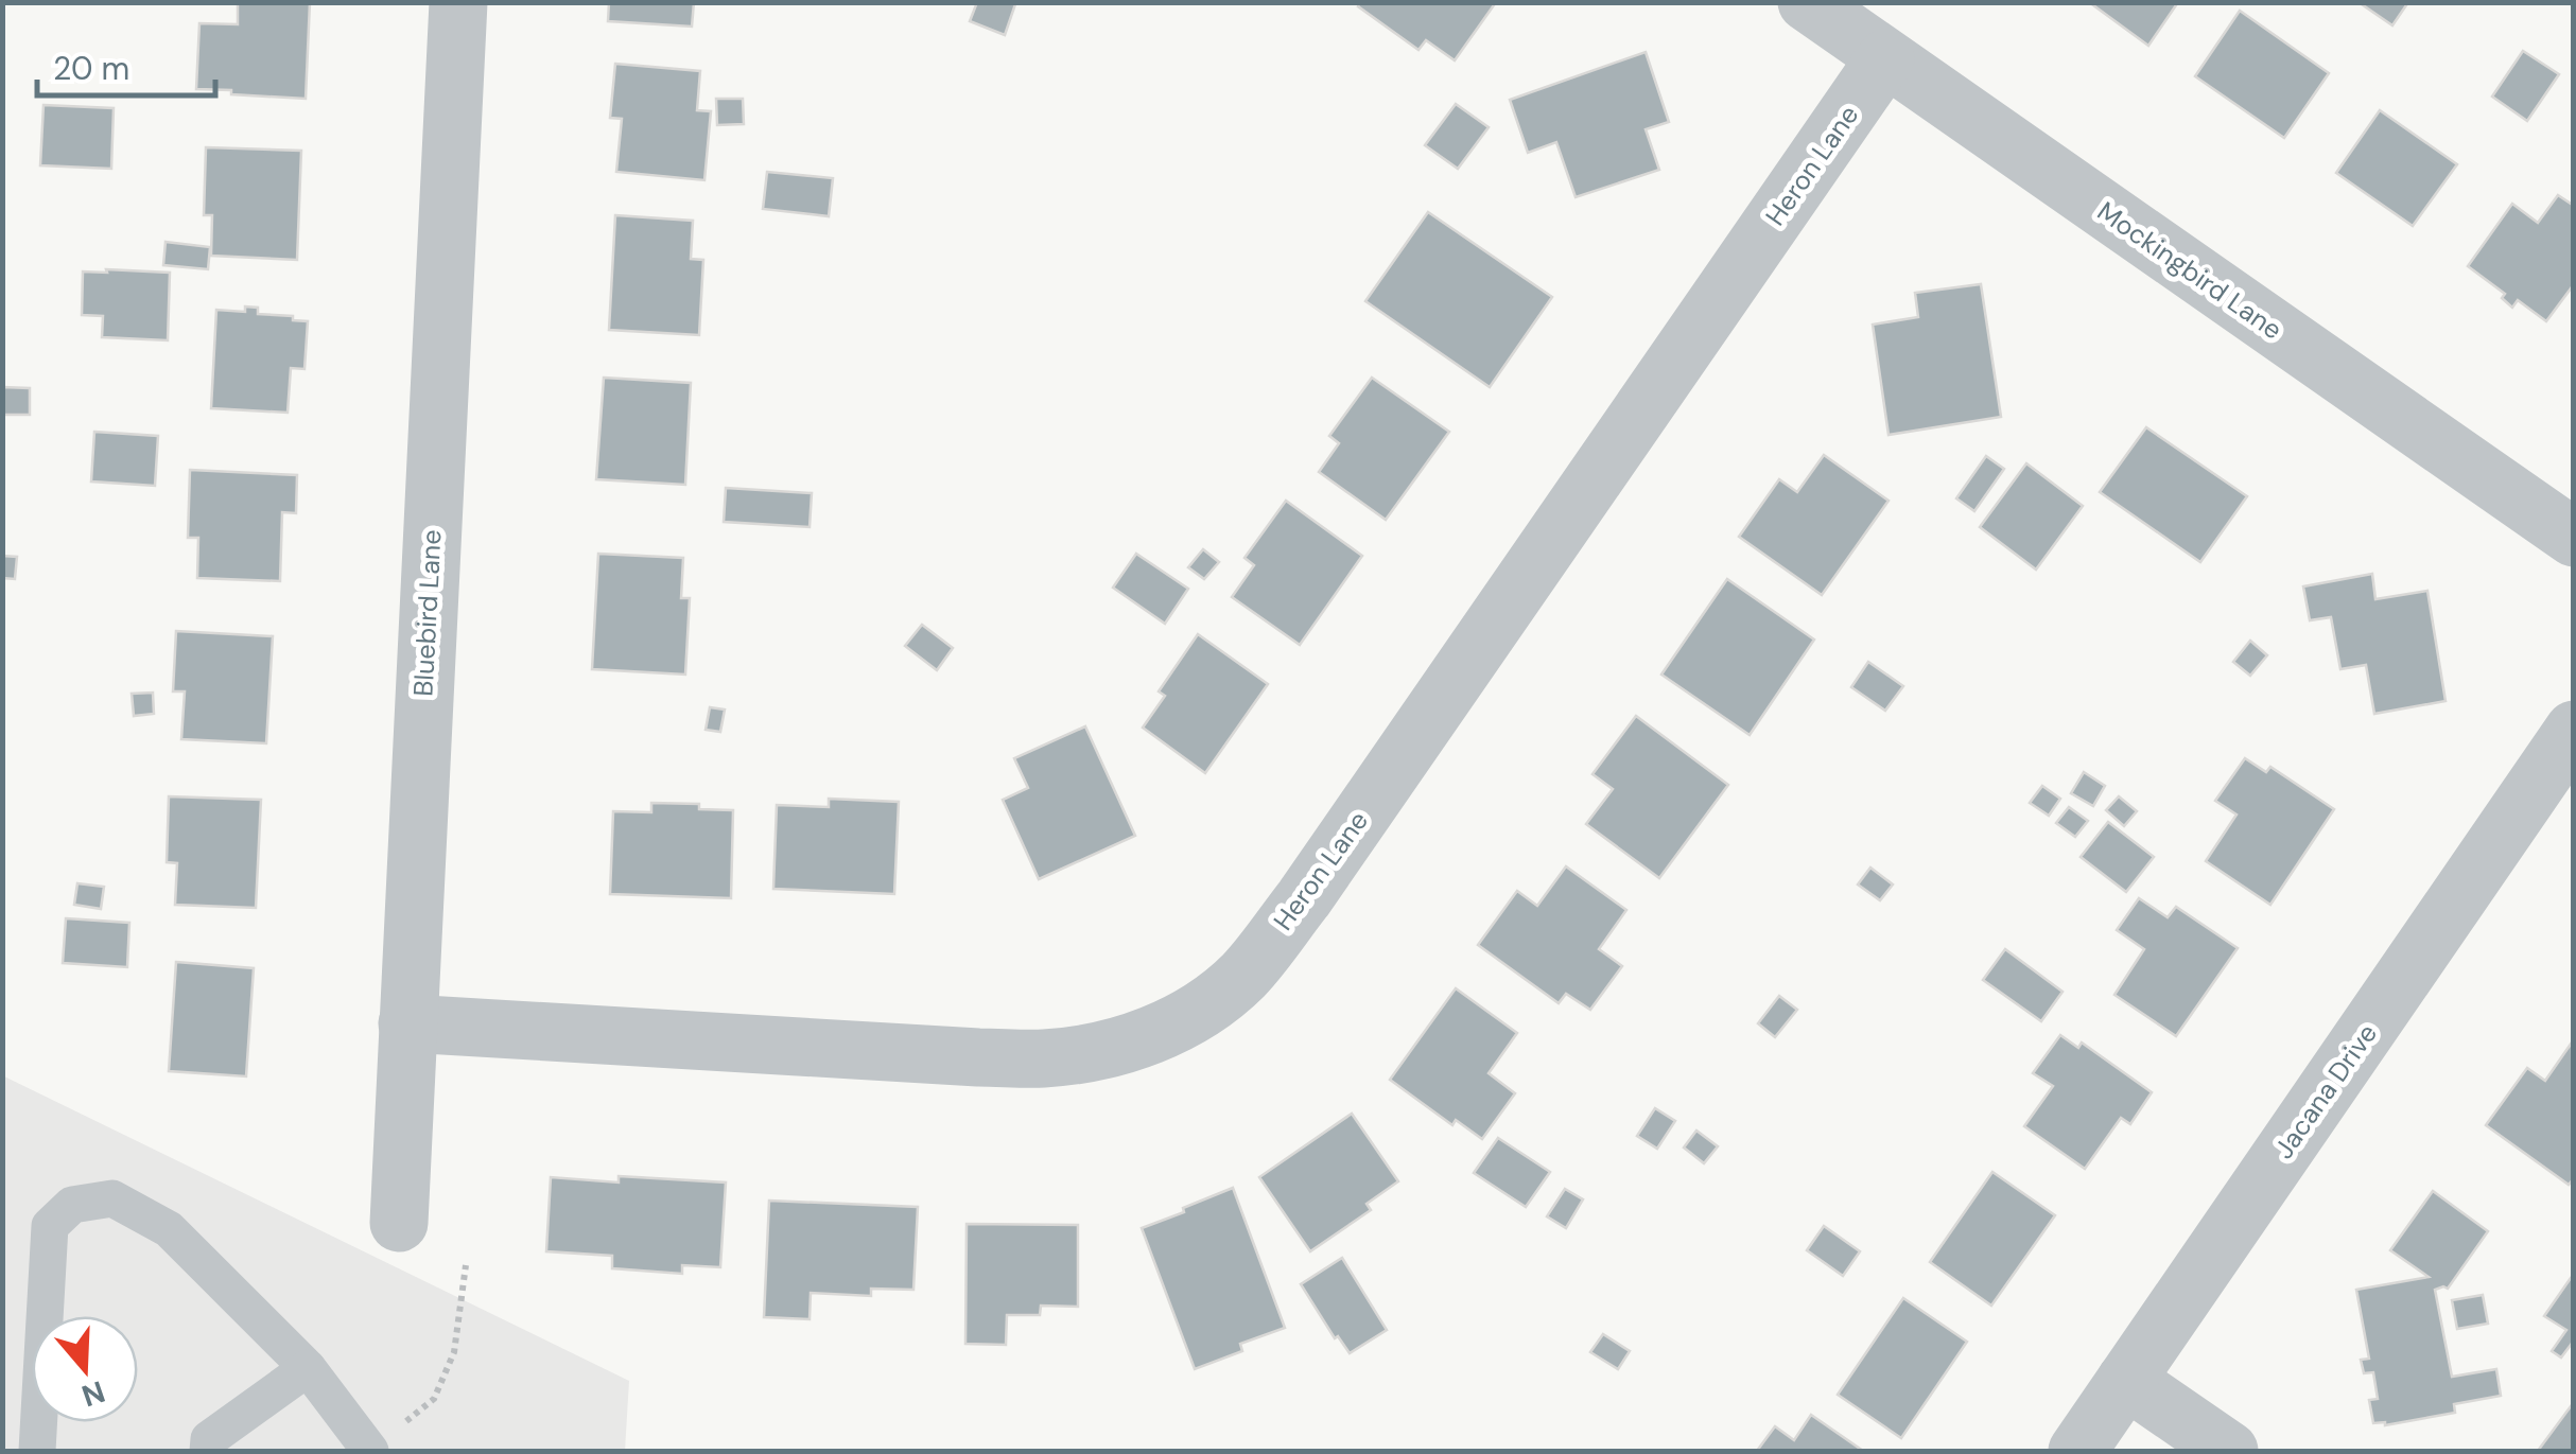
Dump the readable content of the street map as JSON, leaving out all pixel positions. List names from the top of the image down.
{
  "streets": {
    "street": [
      "Heron Lane",
      "Mockingbird Lane",
      "Bluebird Lane",
      "Jacana Drive"
    ]
  },
  "crossings": [
    ["Heron Lane", "Mockingbird Lane"],
    ["Heron Lane", "Bluebird Lane"]
  ],
  "scale_bar": "20 m",
  "north": "bottom"
}
